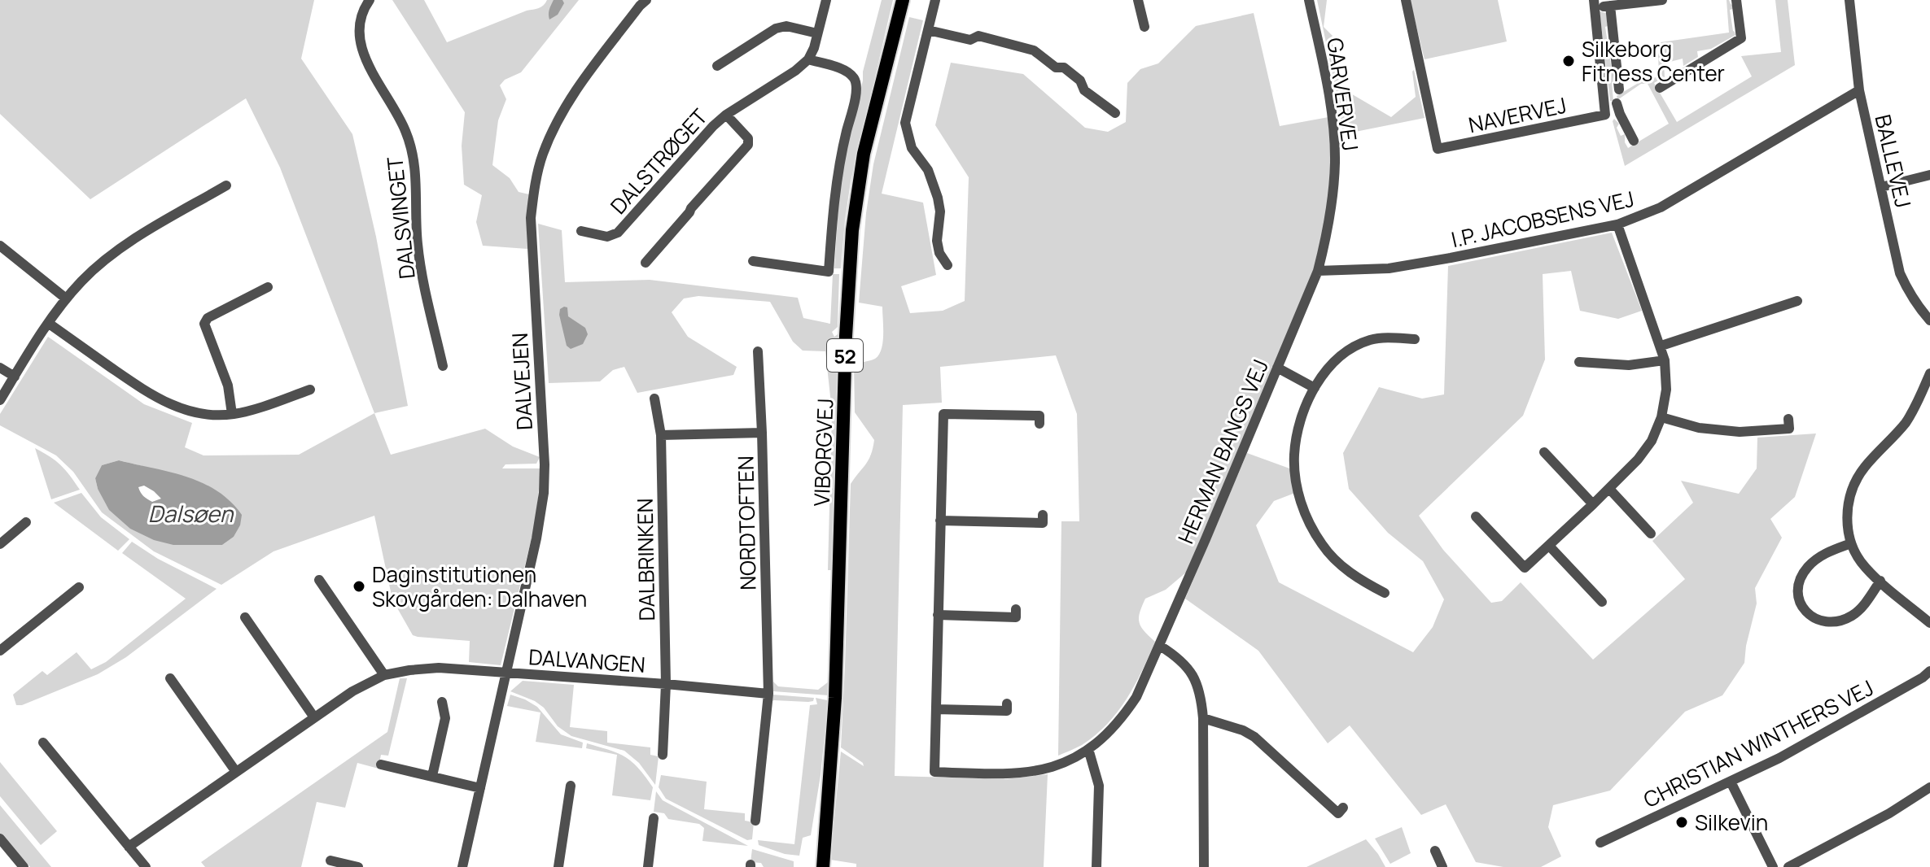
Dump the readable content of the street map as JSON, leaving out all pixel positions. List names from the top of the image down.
{
  "streets": {
    "main road": ["52", "VIBORGVEJ"],
    "street": [
      "GARVERVEJ",
      "NAVERVEJ",
      "DALSTRØGET",
      "BALLEVEJ",
      "DALSVINGET",
      "I.P. JACOBSENS VEJ",
      "DALVEJEN",
      "HERMAN BANGS VEJ",
      "NORDTOFTEN",
      "DALBRINKEN",
      "DALVANGEN",
      "CHRISTIAN WINTHERS VEJ"
    ]
  },
  "crossings": [
    ["GARVERVEJ", "I.P. JACOBSENS VEJ"],
    ["GARVERVEJ", "HERMAN BANGS VEJ"],
    ["BALLEVEJ", "I.P. JACOBSENS VEJ"],
    ["I.P. JACOBSENS VEJ", "HERMAN BANGS VEJ"],
    ["DALVEJEN", "DALVANGEN"],
    ["NORDTOFTEN", "DALVANGEN"],
    ["DALBRINKEN", "DALVANGEN"]
  ],
  "water": ["Dalsøen"],
  "places": ["Silkeborg Fitness Center", "Daginstitutionen Skovgården: Dalhaven", "Silkevin"]
}
